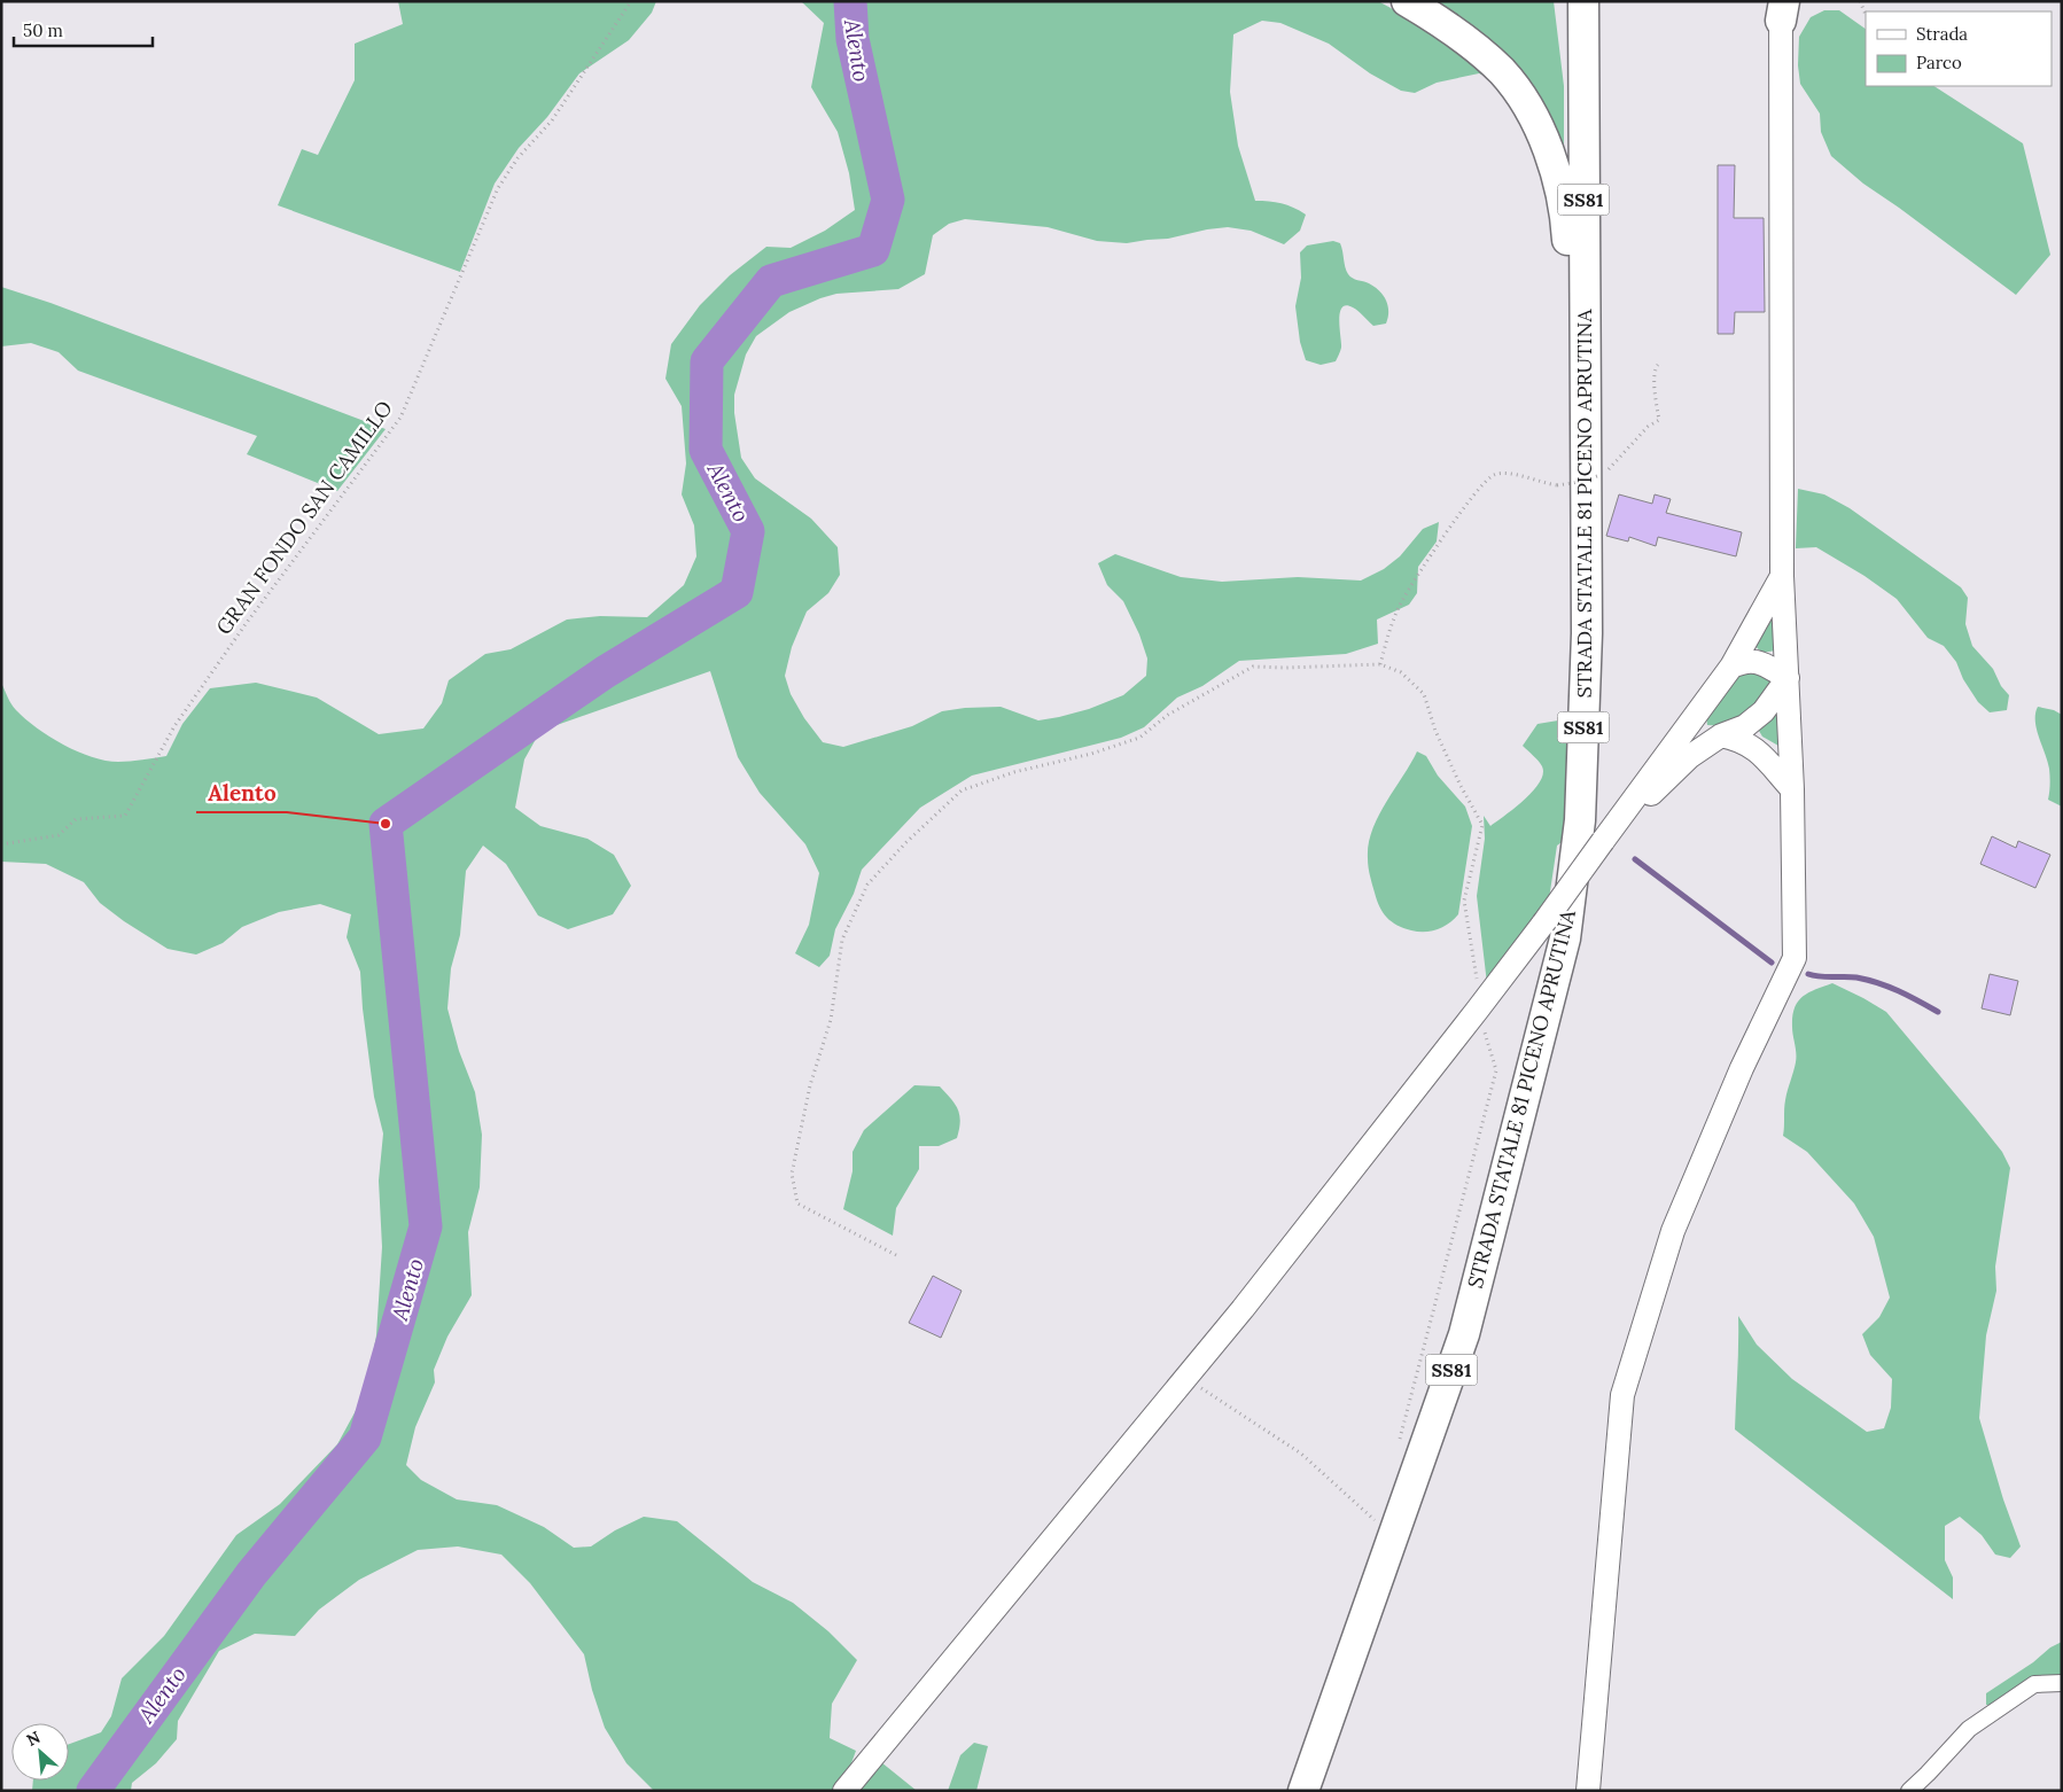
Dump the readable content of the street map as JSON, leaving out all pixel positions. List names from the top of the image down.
{
  "streets": {
    "highway": ["SS81", "STRADA STATALE 81 PICENO APRUTINA"],
    "path": ["GRAN FONDO SAN CAMILLO"]
  },
  "water": ["Alento"],
  "places": ["Alento"],
  "legend": ["Strada", "Parco"],
  "scale_bar": "50 m",
  "north": "top left"
}
